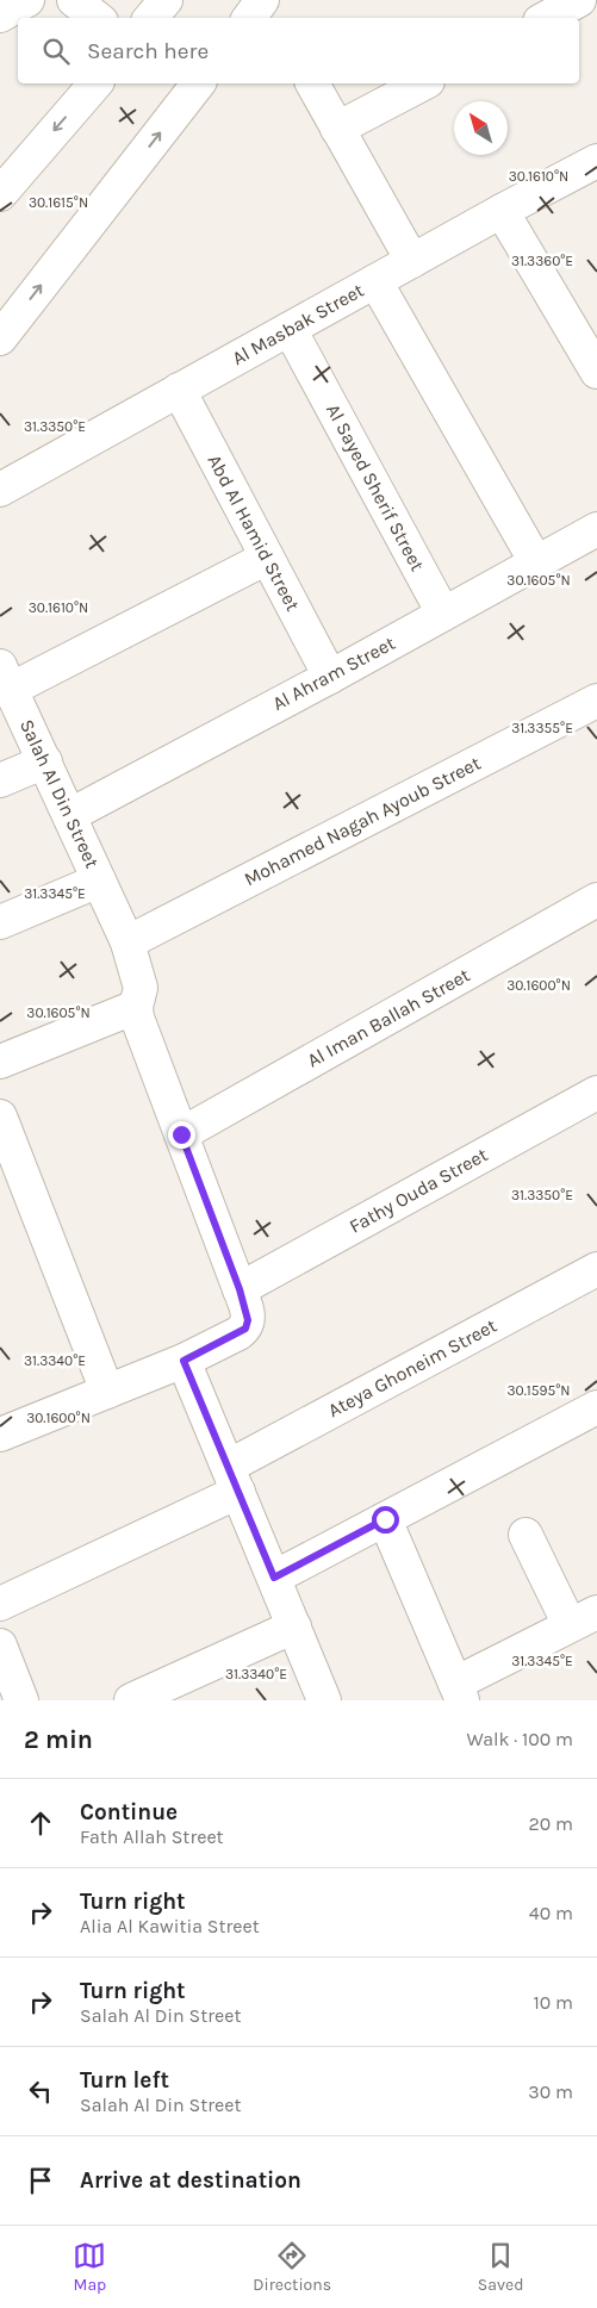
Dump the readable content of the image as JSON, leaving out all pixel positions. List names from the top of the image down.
{
  "streets": {
    "street": [
      "Al Masbak Street",
      "Al Sayed Sherif Street",
      "Abd Al Hamid Street",
      "Al Ahram Street",
      "Salah Al Din Street",
      "Mohamed Nagah Ayoub Street",
      "Al Iman Ballah Street",
      "Fathy Ouda Street",
      "Ateya Ghoneim Street"
    ]
  },
  "crossings": [
    ["Al Masbak Street", "Al Sayed Sherif Street"],
    ["Al Masbak Street", "Abd Al Hamid Street"],
    ["Al Sayed Sherif Street", "Al Ahram Street"],
    ["Abd Al Hamid Street", "Al Ahram Street"],
    ["Al Ahram Street", "Salah Al Din Street"],
    ["Salah Al Din Street", "Mohamed Nagah Ayoub Street"],
    ["Salah Al Din Street", "Al Iman Ballah Street"],
    ["Salah Al Din Street", "Fathy Ouda Street"]
  ],
  "north": "top left",
  "page": {
    "search": "Search here",
    "heading": ["2 min", "Walk · 100 m"],
    "list": [
      ["Continue", "Fath Allah Street", "20 m"],
      ["Turn right", "Alia Al Kawitia Street", "40 m"],
      ["Turn right", "Salah Al Din Street", "10 m"],
      ["Turn left", "Salah Al Din Street", "30 m"],
      "Arrive at destination"
    ],
    "nav": ["Map", "Directions", "Saved"]
  },
  "coordinates": [
    "30.1610°N",
    "30.1615°N",
    "31.3360°E",
    "31.3350°E",
    "30.1605°N",
    "31.3355°E",
    "31.3345°E",
    "30.1600°N",
    "31.3340°E",
    "30.1595°N"
  ]
}
